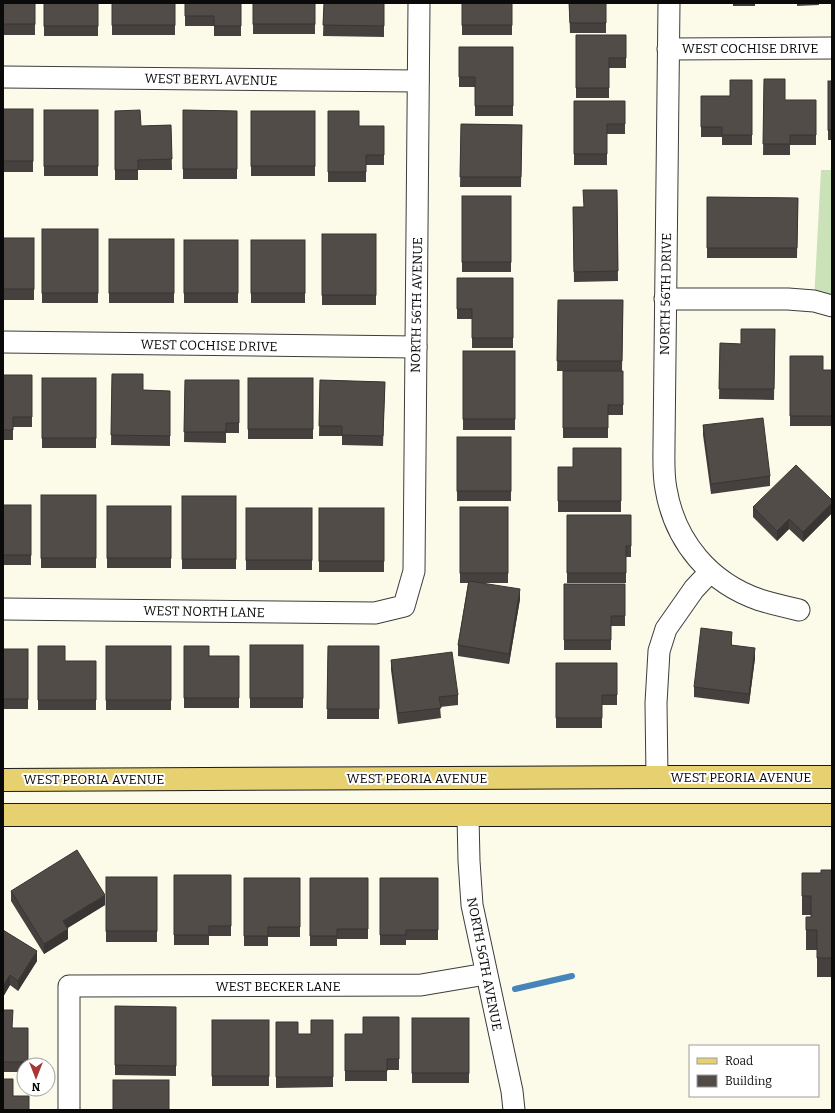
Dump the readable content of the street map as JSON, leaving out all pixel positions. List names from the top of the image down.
{
  "streets": {
    "main road": ["WEST PEORIA AVENUE"],
    "street": [
      "WEST COCHISE DRIVE",
      "WEST BERYL AVENUE",
      "NORTH 56TH DRIVE",
      "NORTH 56TH AVENUE",
      "WEST NORTH LANE",
      "WEST BECKER LANE"
    ]
  },
  "crossings": [
    ["WEST COCHISE DRIVE", "NORTH 56TH DRIVE"],
    ["WEST COCHISE DRIVE", "NORTH 56TH AVENUE"],
    ["WEST BERYL AVENUE", "NORTH 56TH AVENUE"],
    ["NORTH 56TH AVENUE", "WEST NORTH LANE"],
    ["NORTH 56TH AVENUE", "WEST BECKER LANE"]
  ],
  "legend": ["Road", "Building"],
  "north": "bottom"
}
